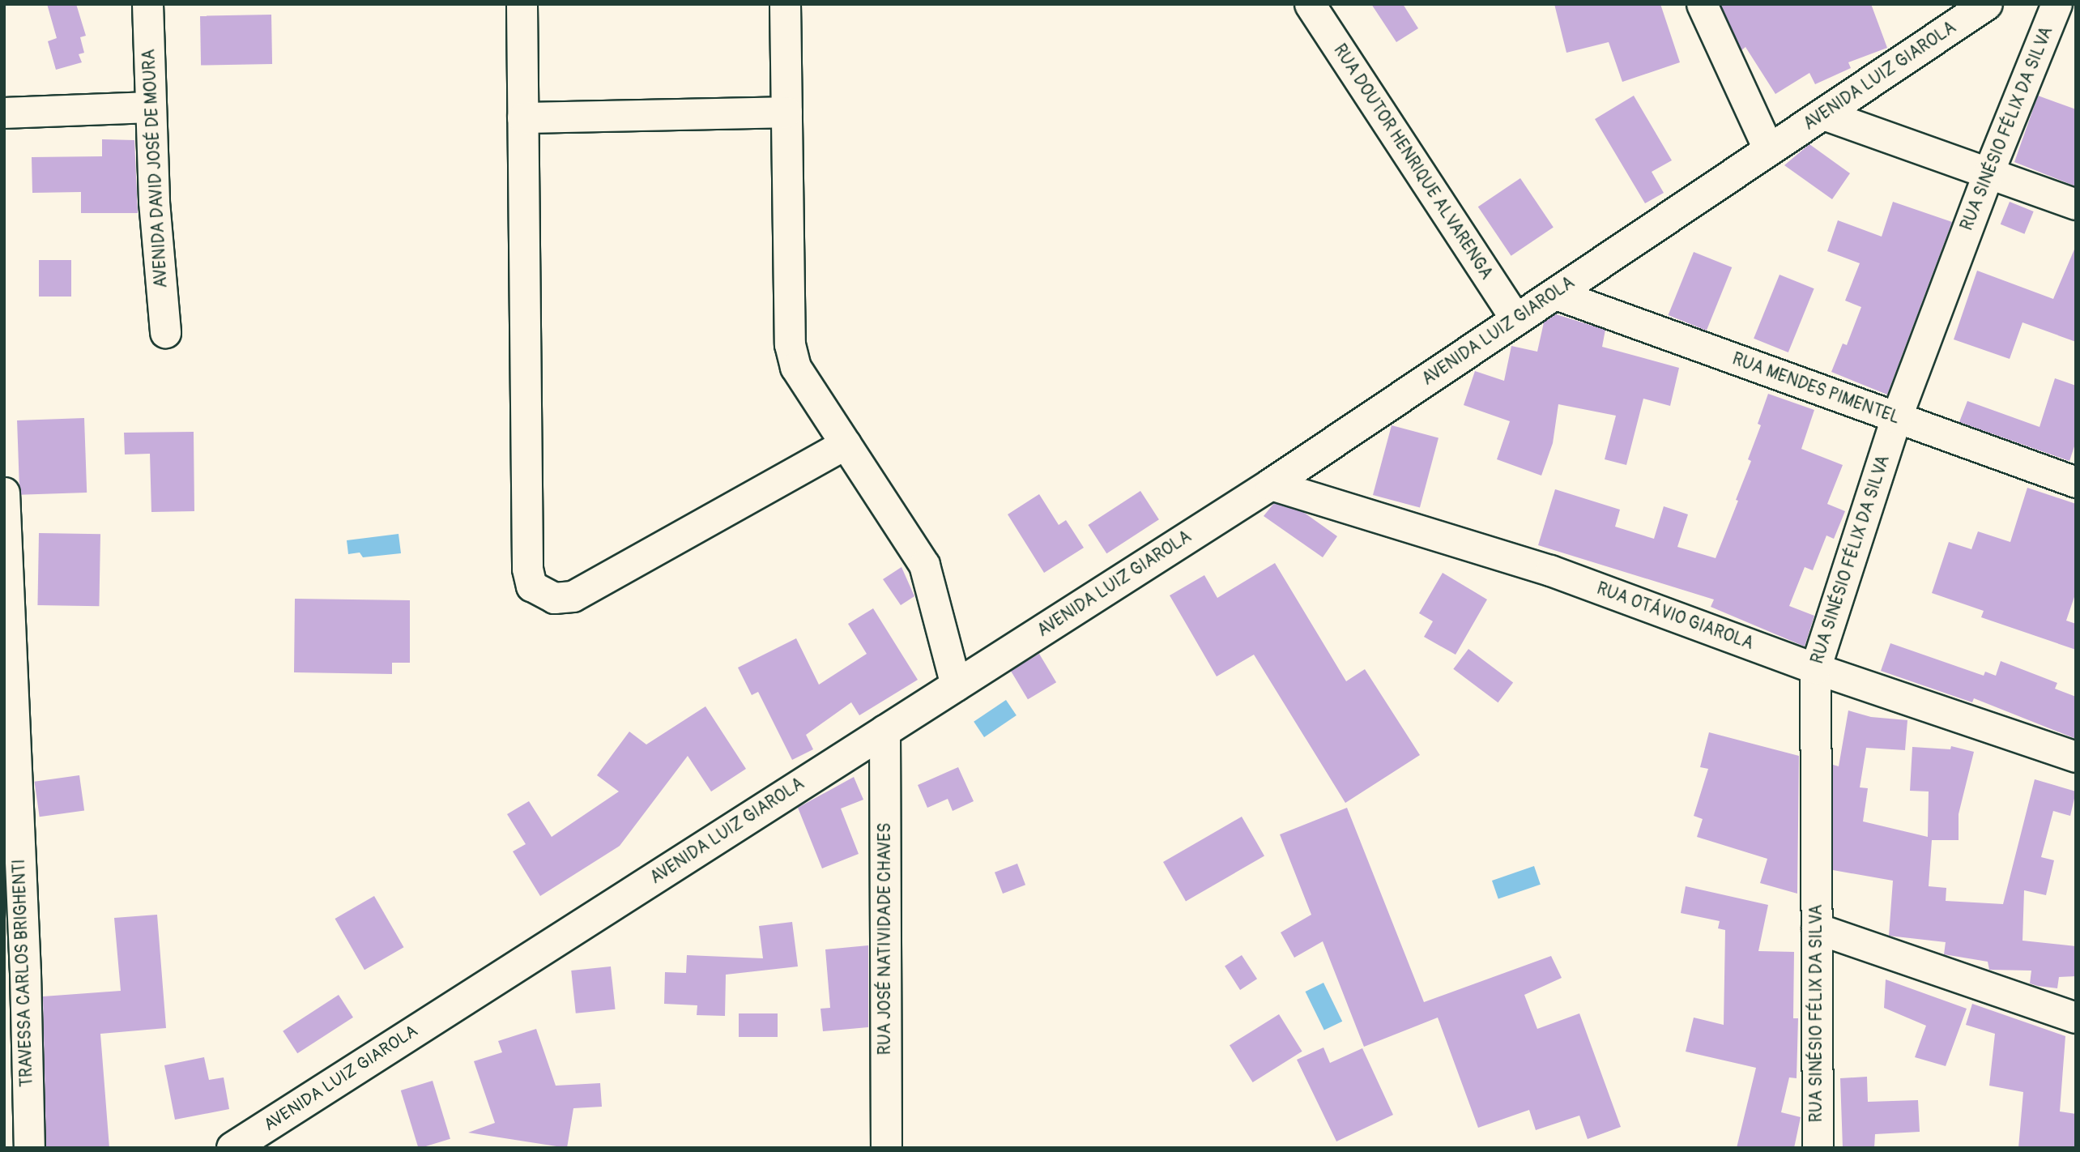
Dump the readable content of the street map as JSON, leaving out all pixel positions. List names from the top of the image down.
{
  "streets": {
    "street": [
      "AVENIDA LUIZ GIAROLA",
      "RUA SINÉSIO FÉLIX DA SILVA",
      "RUA DOUTOR HENRIQUE ALVARENGA",
      "AVENIDA DAVID JOSÉ DE MOURA",
      "RUA MENDES PIMENTEL",
      "RUA OTÁVIO GIAROLA",
      "RUA JOSÉ NATIVIDADE CHAVES",
      "TRAVESSA CARLOS BRIGHENTI"
    ]
  },
  "crossings": [
    ["AVENIDA LUIZ GIAROLA", "RUA DOUTOR HENRIQUE ALVARENGA"],
    ["AVENIDA LUIZ GIAROLA", "RUA MENDES PIMENTEL"],
    ["AVENIDA LUIZ GIAROLA", "RUA OTÁVIO GIAROLA"],
    ["AVENIDA LUIZ GIAROLA", "RUA JOSÉ NATIVIDADE CHAVES"],
    ["RUA SINÉSIO FÉLIX DA SILVA", "RUA MENDES PIMENTEL"],
    ["RUA SINÉSIO FÉLIX DA SILVA", "RUA OTÁVIO GIAROLA"]
  ]
}
